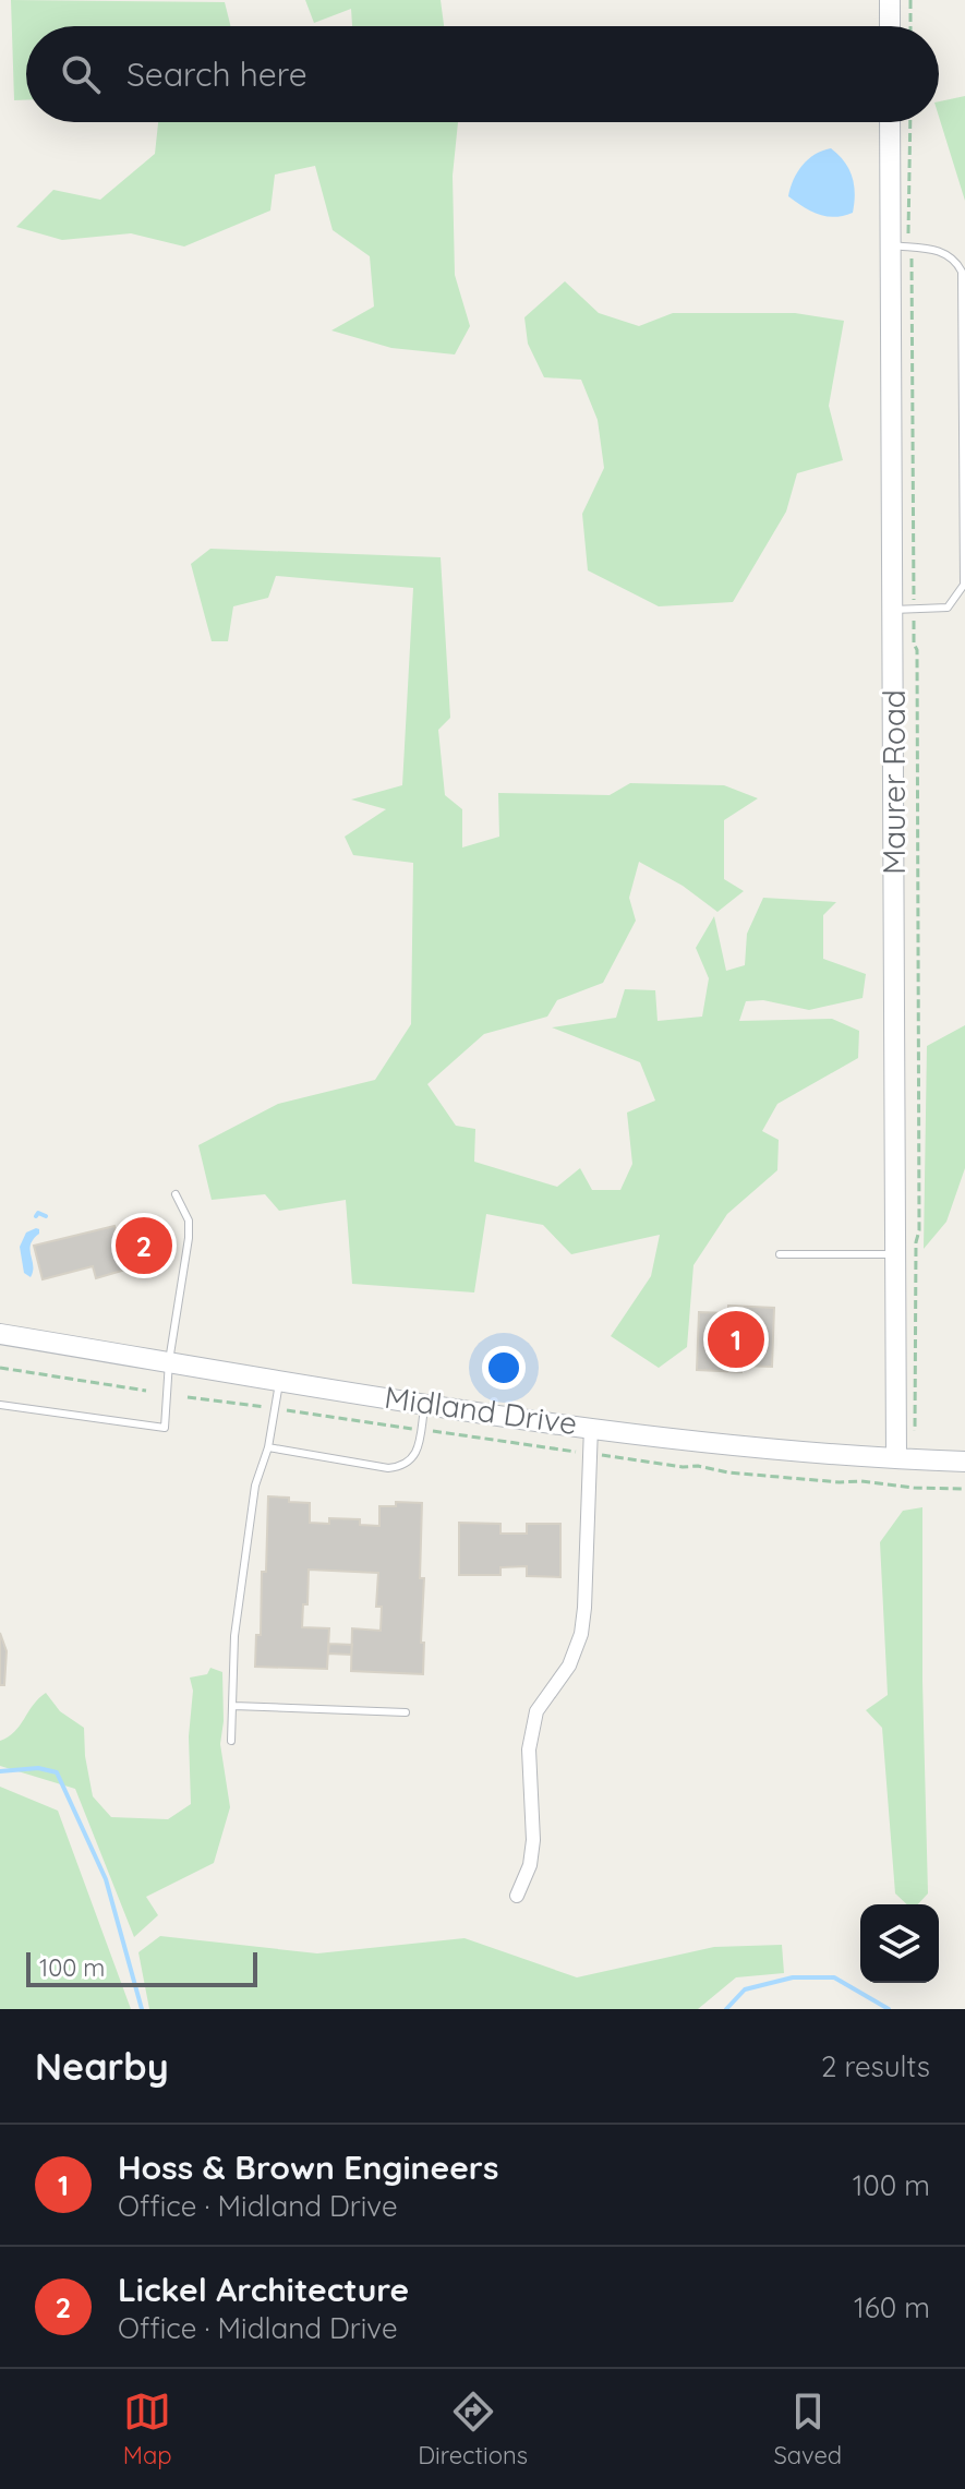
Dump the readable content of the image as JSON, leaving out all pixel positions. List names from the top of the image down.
{
  "streets": {
    "street": ["Maurer Road", "Midland Drive"]
  },
  "crossings": [
    ["Maurer Road", "Midland Drive"]
  ],
  "scale_bar": "100 m",
  "page": {
    "search": "Search here",
    "pins": ["2", "1"],
    "scale": "100 m",
    "heading": ["Nearby", "2 results"],
    "list": [
      {
        "mark": "1",
        "name": "Hoss & Brown Engineers",
        "note": "Office · Midland Drive",
        "value": "100 m"
      },
      {
        "mark": "2",
        "name": "Lickel Architecture",
        "note": "Office · Midland Drive",
        "value": "160 m"
      }
    ],
    "nav": ["Map", "Directions", "Saved"]
  }
}
